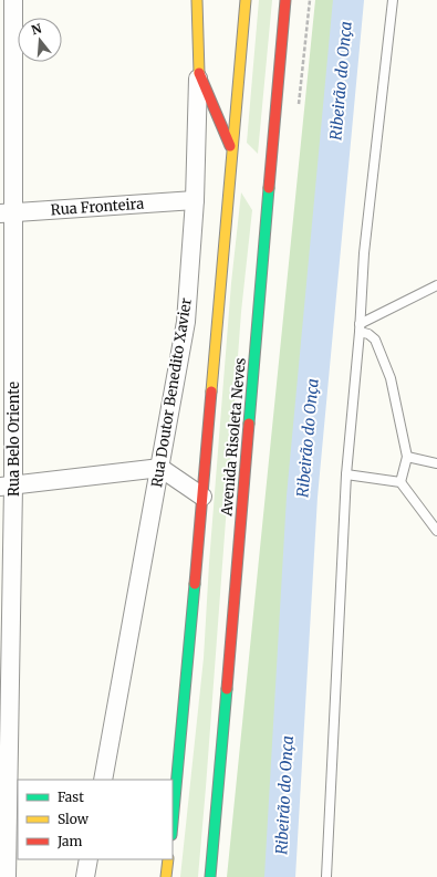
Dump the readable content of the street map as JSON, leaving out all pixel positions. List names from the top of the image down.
{
  "streets": {
    "main road": ["Rua Doutor Benedito Xavier", "Avenida Risoleta Neves"],
    "street": ["Rua Fronteira", "Rua Belo Oriente"]
  },
  "crossings": [
    ["Rua Fronteira", "Rua Doutor Benedito Xavier"],
    ["Rua Fronteira", "Rua Belo Oriente"]
  ],
  "water": ["Ribeirão do Onça"],
  "legend": ["Fast", "Slow", "Jam"],
  "north": "top"
}
